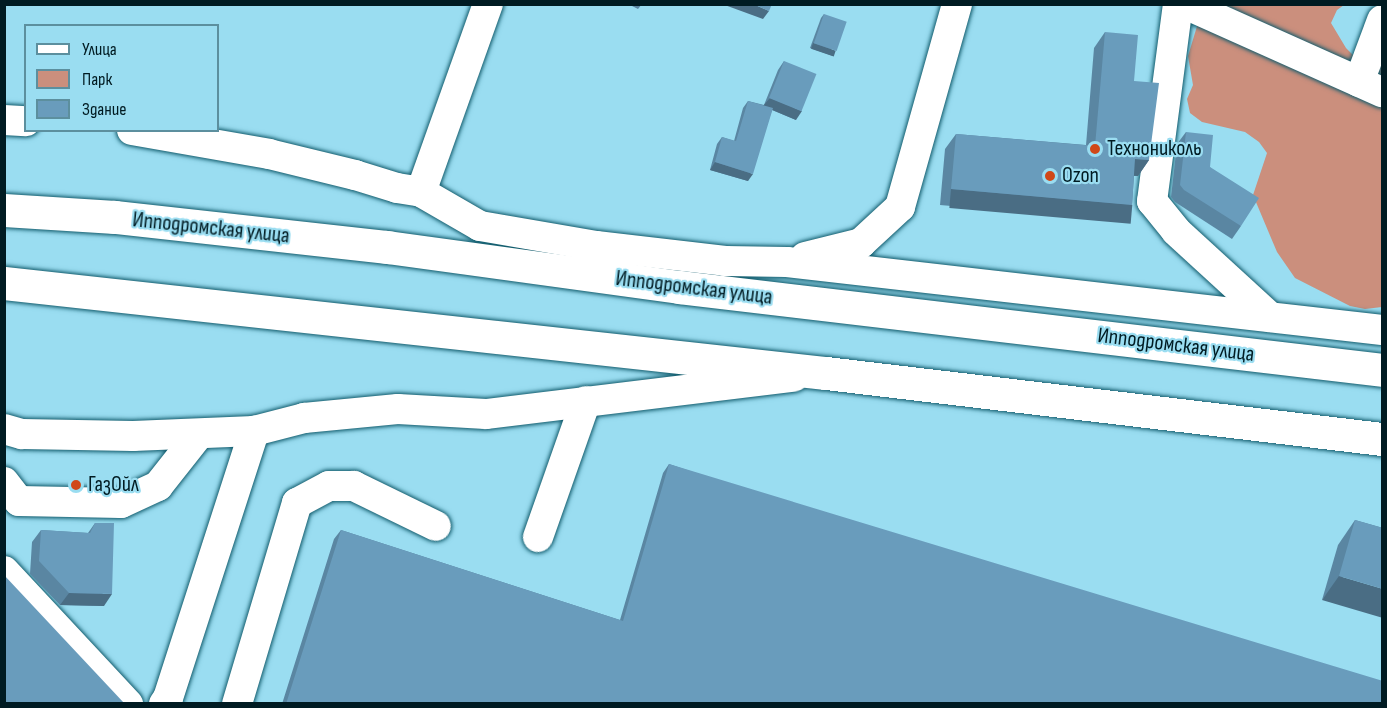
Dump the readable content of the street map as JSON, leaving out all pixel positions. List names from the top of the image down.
{
  "streets": {
    "highway": ["Ипподромская улица"]
  },
  "places": ["Технониколь", "Ozon", "ГазОйл"],
  "legend": ["Улица", "Парк", "Здание"]
}
